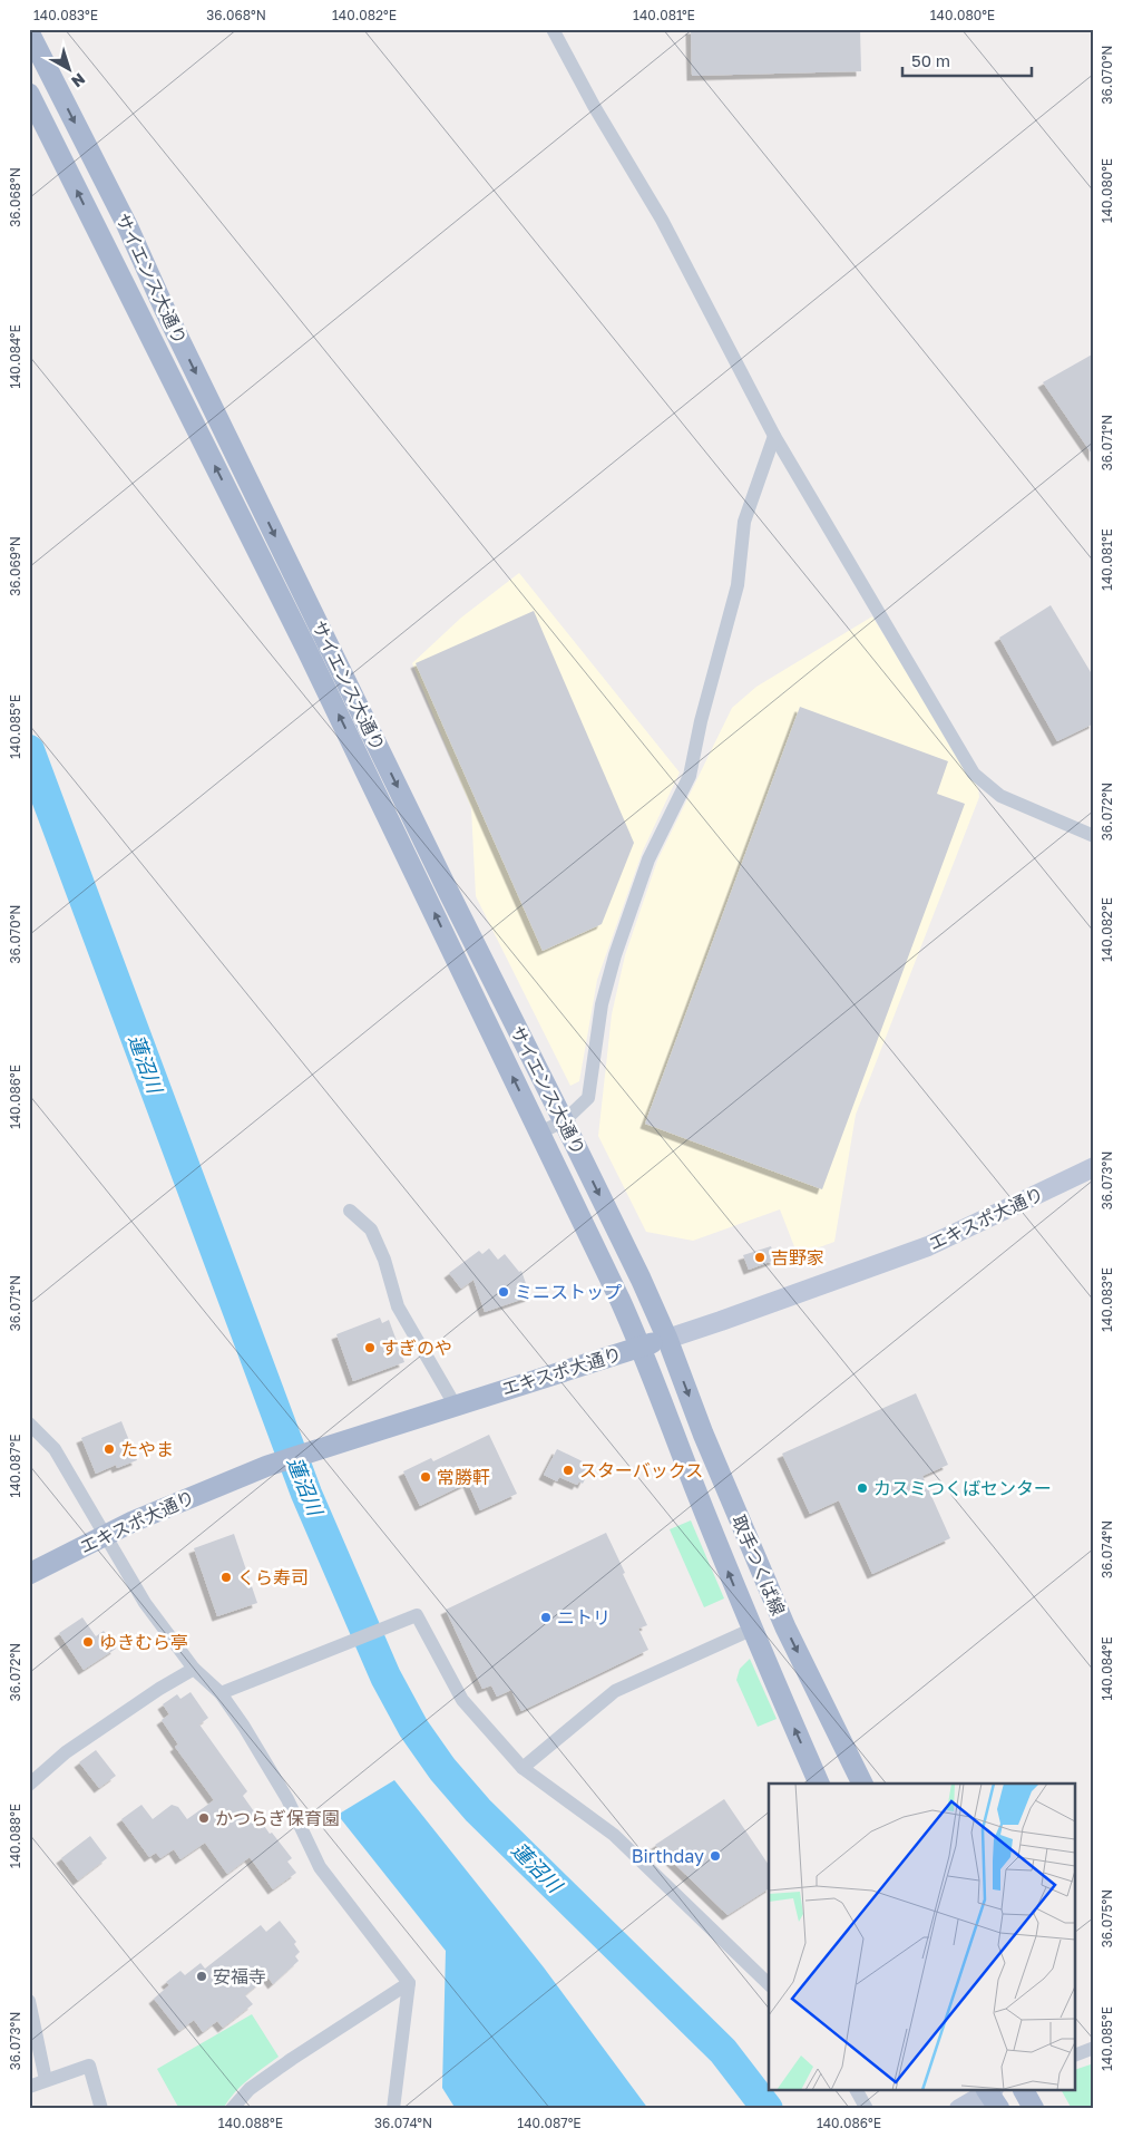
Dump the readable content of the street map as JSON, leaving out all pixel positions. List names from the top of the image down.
{
  "streets": {
    "main road": ["サイエンス大通り", "エキスポ大通り", "取手つくば線"]
  },
  "crossings": [
    ["サイエンス大通り", "エキスポ大通り"],
    ["サイエンス大通り", "取手つくば線"],
    ["エキスポ大通り", "取手つくば線"]
  ],
  "water": ["蓮沼川"],
  "places": [
    "吉野家",
    "ミニストップ",
    "すぎのや",
    "たやま",
    "スターバックス",
    "常勝軒",
    "カスミつくばセンター",
    "くら寿司",
    "ニトリ",
    "ゆきむら亭",
    "かつらぎ保育園",
    "Birthday",
    "安福寺"
  ],
  "scale_bar": "50 m",
  "north": "bottom right",
  "coordinates": [
    "140.083°E",
    "36.068°N",
    "140.082°E",
    "140.081°E",
    "140.080°E",
    "36.070°N",
    "140.084°E",
    "36.071°N",
    "36.069°N",
    "140.085°E",
    "36.072°N",
    "140.086°E",
    "36.073°N",
    "140.087°E",
    "36.074°N",
    "140.088°E",
    "36.075°N"
  ]
}
